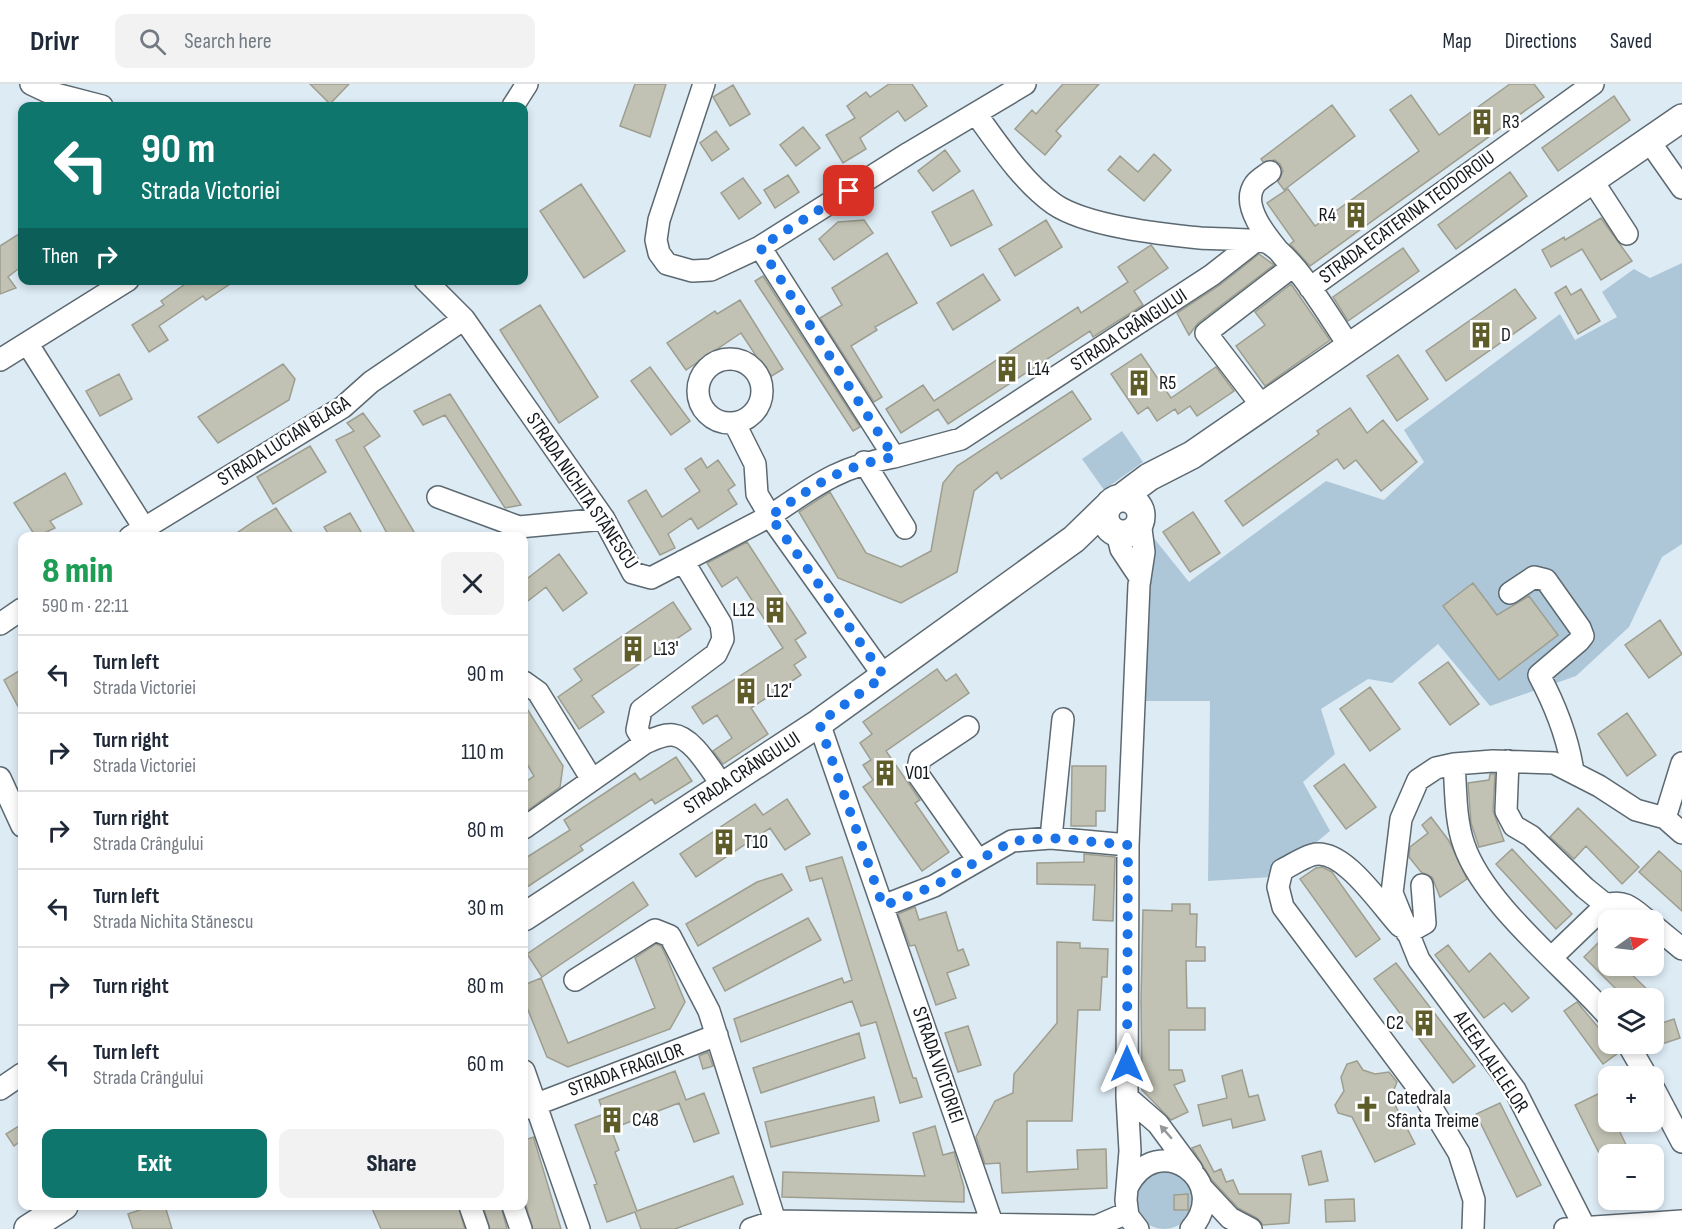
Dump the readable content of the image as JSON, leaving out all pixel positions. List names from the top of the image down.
{
  "streets": {
    "main road": ["STRADA CRÂNGULUI"],
    "street": [
      "STRADA ECATERINA TEODOROIU",
      "STRADA LUCIAN BLAGA",
      "STRADA NICHITA STĂNESCU",
      "ALEEA LALELELOR",
      "STRADA VICTORIEI",
      "STRADA FRAGILOR"
    ]
  },
  "crossings": [
    ["STRADA CRÂNGULUI", "STRADA NICHITA STĂNESCU"],
    ["STRADA CRÂNGULUI", "STRADA VICTORIEI"],
    ["STRADA LUCIAN BLAGA", "STRADA NICHITA STĂNESCU"]
  ],
  "places": {
    "building": [
      "R3",
      "R4",
      "D",
      "L14",
      "R5",
      "L12",
      "L13'",
      "L12'",
      "V01",
      "T10",
      "C2",
      "C48"
    ],
    "church": ["Catedrala Sfânta Treime"]
  },
  "north": "right",
  "page": {
    "header": "Drivr",
    "search": "Search here",
    "nav": ["Map", "Directions", "Saved"],
    "turn": ["90 m", "Strada Victoriei"],
    "then": "Then",
    "heading": ["8 min", "590 m · 22:11"],
    "list": [
      {
        "name": "Turn left",
        "note": "Strada Victoriei",
        "value": "90 m"
      },
      {
        "name": "Turn right",
        "note": "Strada Victoriei",
        "value": "110 m"
      },
      {
        "name": "Turn right",
        "note": "Strada Crângului",
        "value": "80 m"
      },
      {
        "name": "Turn left",
        "note": "Strada Nichita Stănescu",
        "value": "30 m"
      },
      {
        "name": "Turn right",
        "value": "80 m"
      },
      {
        "name": "Turn left",
        "note": "Strada Crângului",
        "value": "60 m"
      }
    ],
    "map_buttons": ["+", "−"],
    "buttons": ["Exit", "Share"]
  }
}
